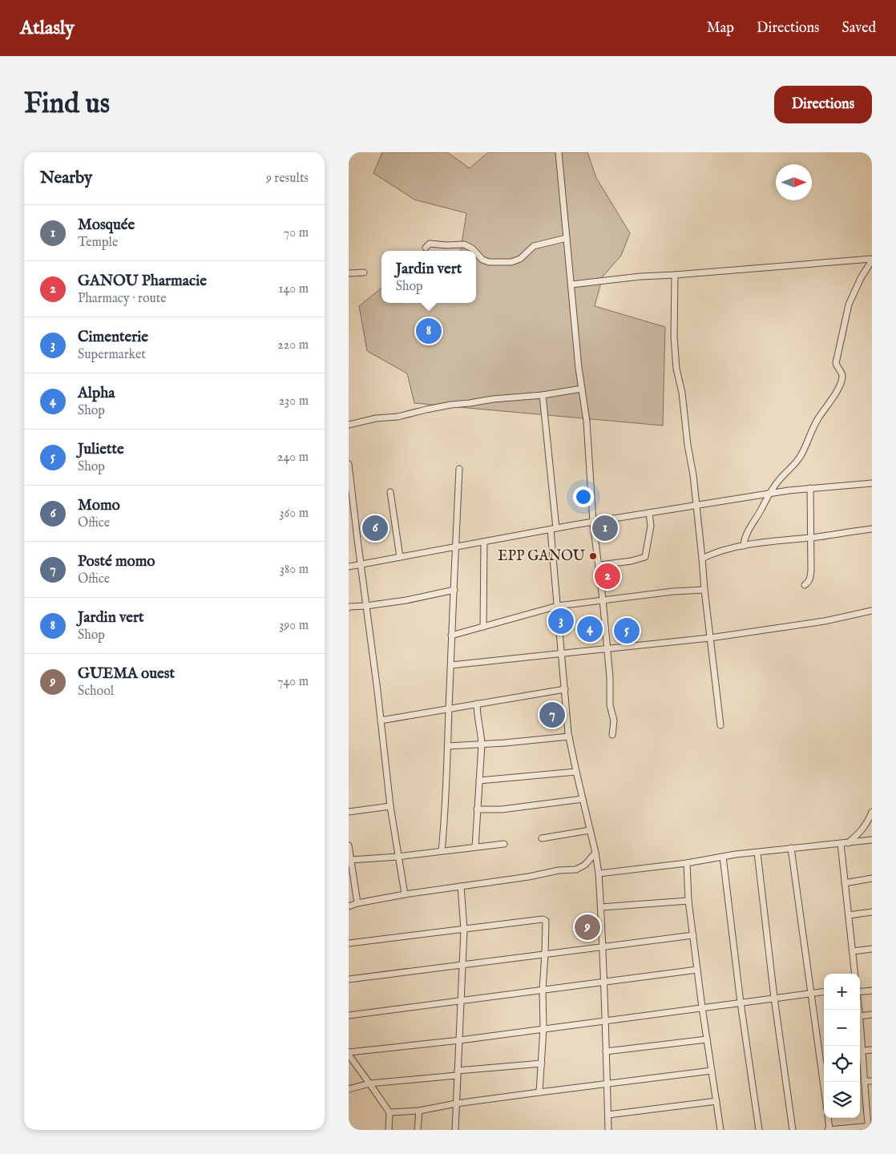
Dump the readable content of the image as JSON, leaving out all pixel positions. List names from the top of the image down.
{
  "places": ["EPP GANOU"],
  "north": "right",
  "page": {
    "header": "Atlasly",
    "nav": ["Map", "Directions", "Saved"],
    "buttons": "Directions",
    "title": "Find us",
    "heading": ["Nearby", "9 results"],
    "list": [
      {
        "mark": "1",
        "name": "Mosquée",
        "note": "Temple",
        "value": "70 m"
      },
      {
        "mark": "2",
        "name": "GANOU Pharmacie",
        "note": "Pharmacy · route",
        "value": "140 m"
      },
      {
        "mark": "3",
        "name": "Cimenterie",
        "note": "Supermarket",
        "value": "220 m"
      },
      {
        "mark": "4",
        "name": "Alpha",
        "note": "Shop",
        "value": "230 m"
      },
      {
        "mark": "5",
        "name": "Juliette",
        "note": "Shop",
        "value": "240 m"
      },
      {
        "mark": "6",
        "name": "Momo",
        "note": "Office",
        "value": "360 m"
      },
      {
        "mark": "7",
        "name": "Posté momo",
        "note": "Office",
        "value": "380 m"
      },
      {
        "mark": "8",
        "name": "Jardin vert",
        "note": "Shop",
        "value": "390 m"
      },
      {
        "mark": "9",
        "name": "GUEMA ouest",
        "note": "School",
        "value": "740 m"
      }
    ],
    "popup": ["Jardin vert", "Shop"],
    "pins": [
      "8",
      "1",
      "6",
      "2",
      "3",
      "4",
      "5",
      "7",
      "9"
    ],
    "map_buttons": ["+", "−"]
  }
}
